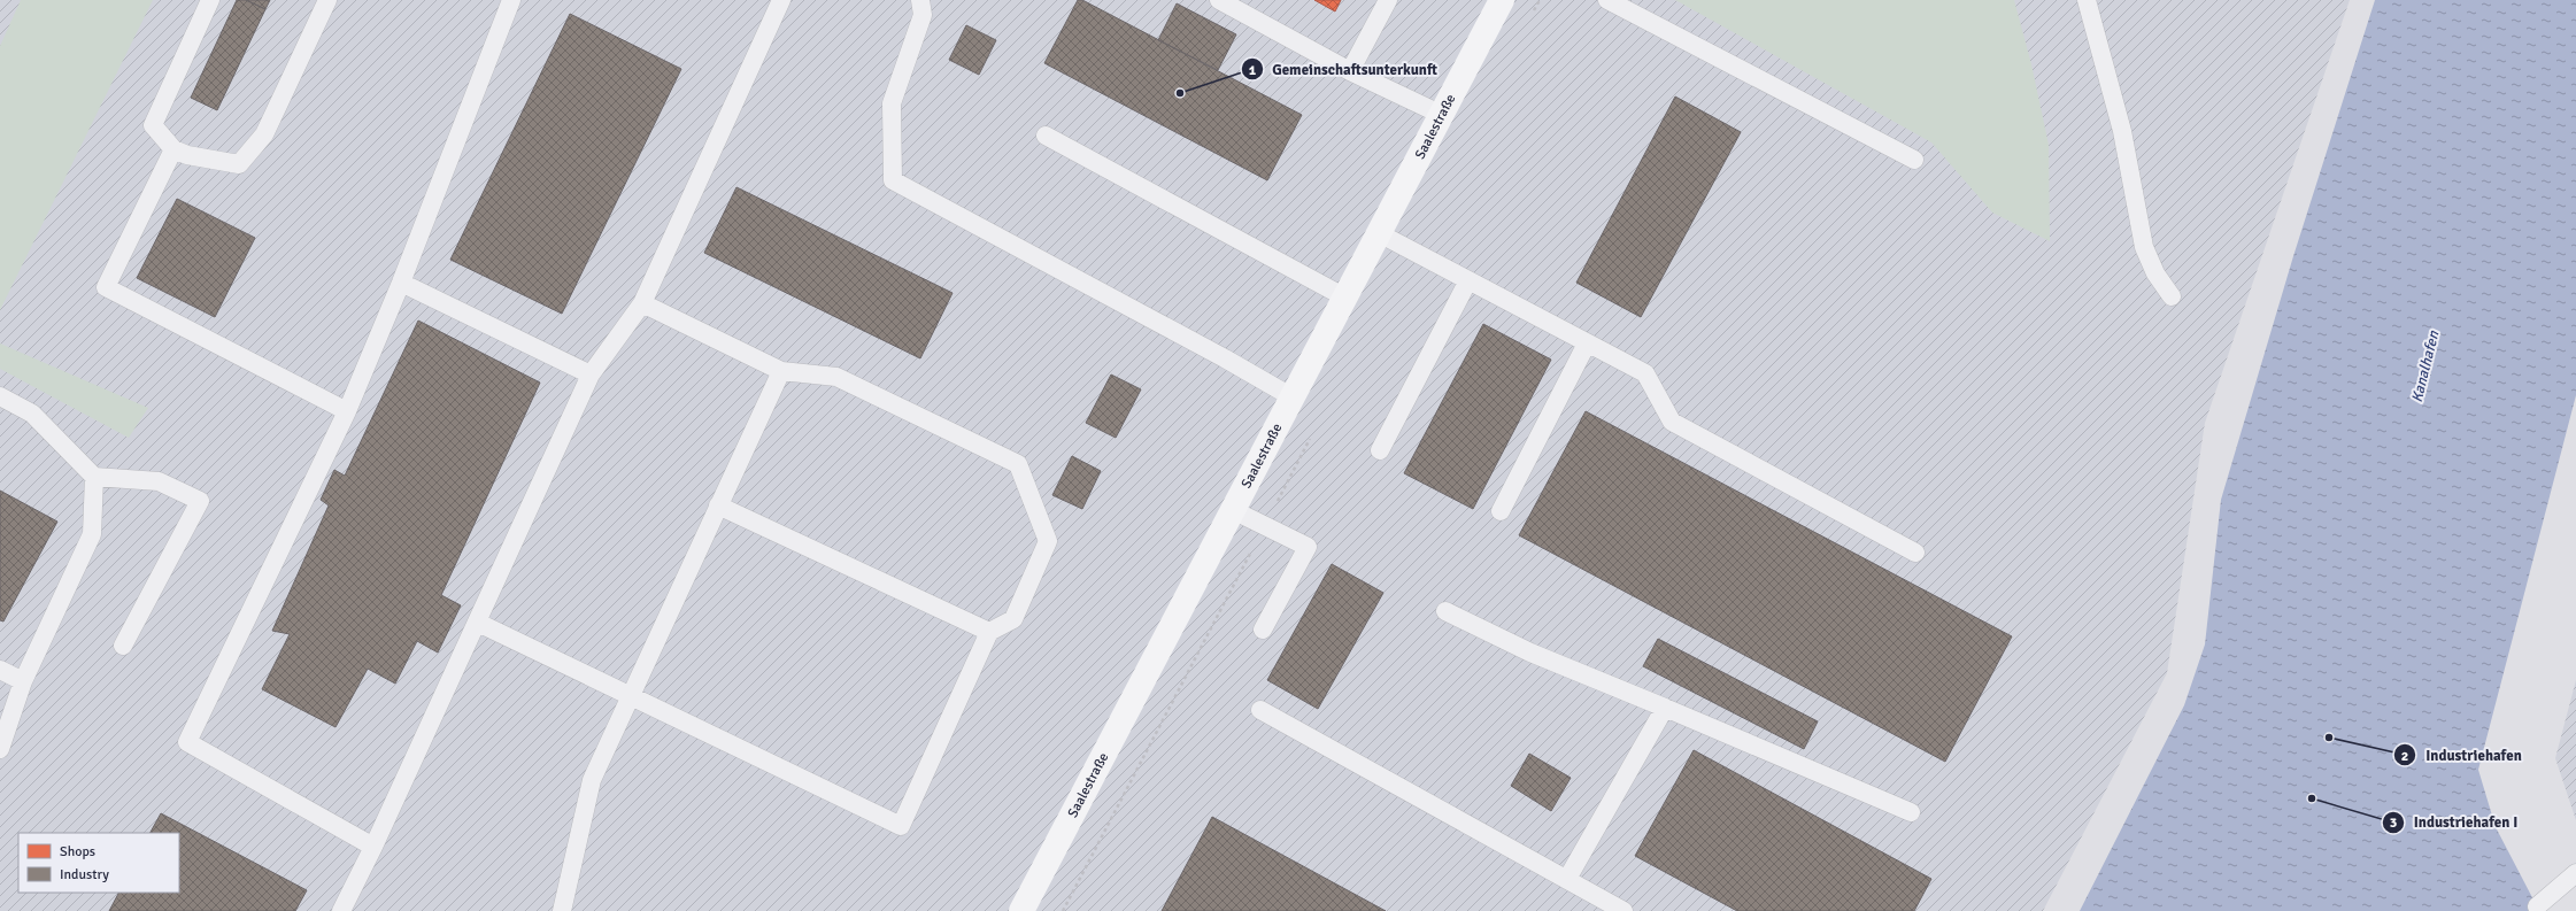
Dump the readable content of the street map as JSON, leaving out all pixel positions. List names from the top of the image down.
{
  "streets": {
    "main road": ["Saalestraße"]
  },
  "water": ["Kanalhafen"],
  "places": ["Gemeinschaftsunterkunft", "Industriehafen", "Industriehafen I"],
  "legend": ["Shops", "Industry"]
}
